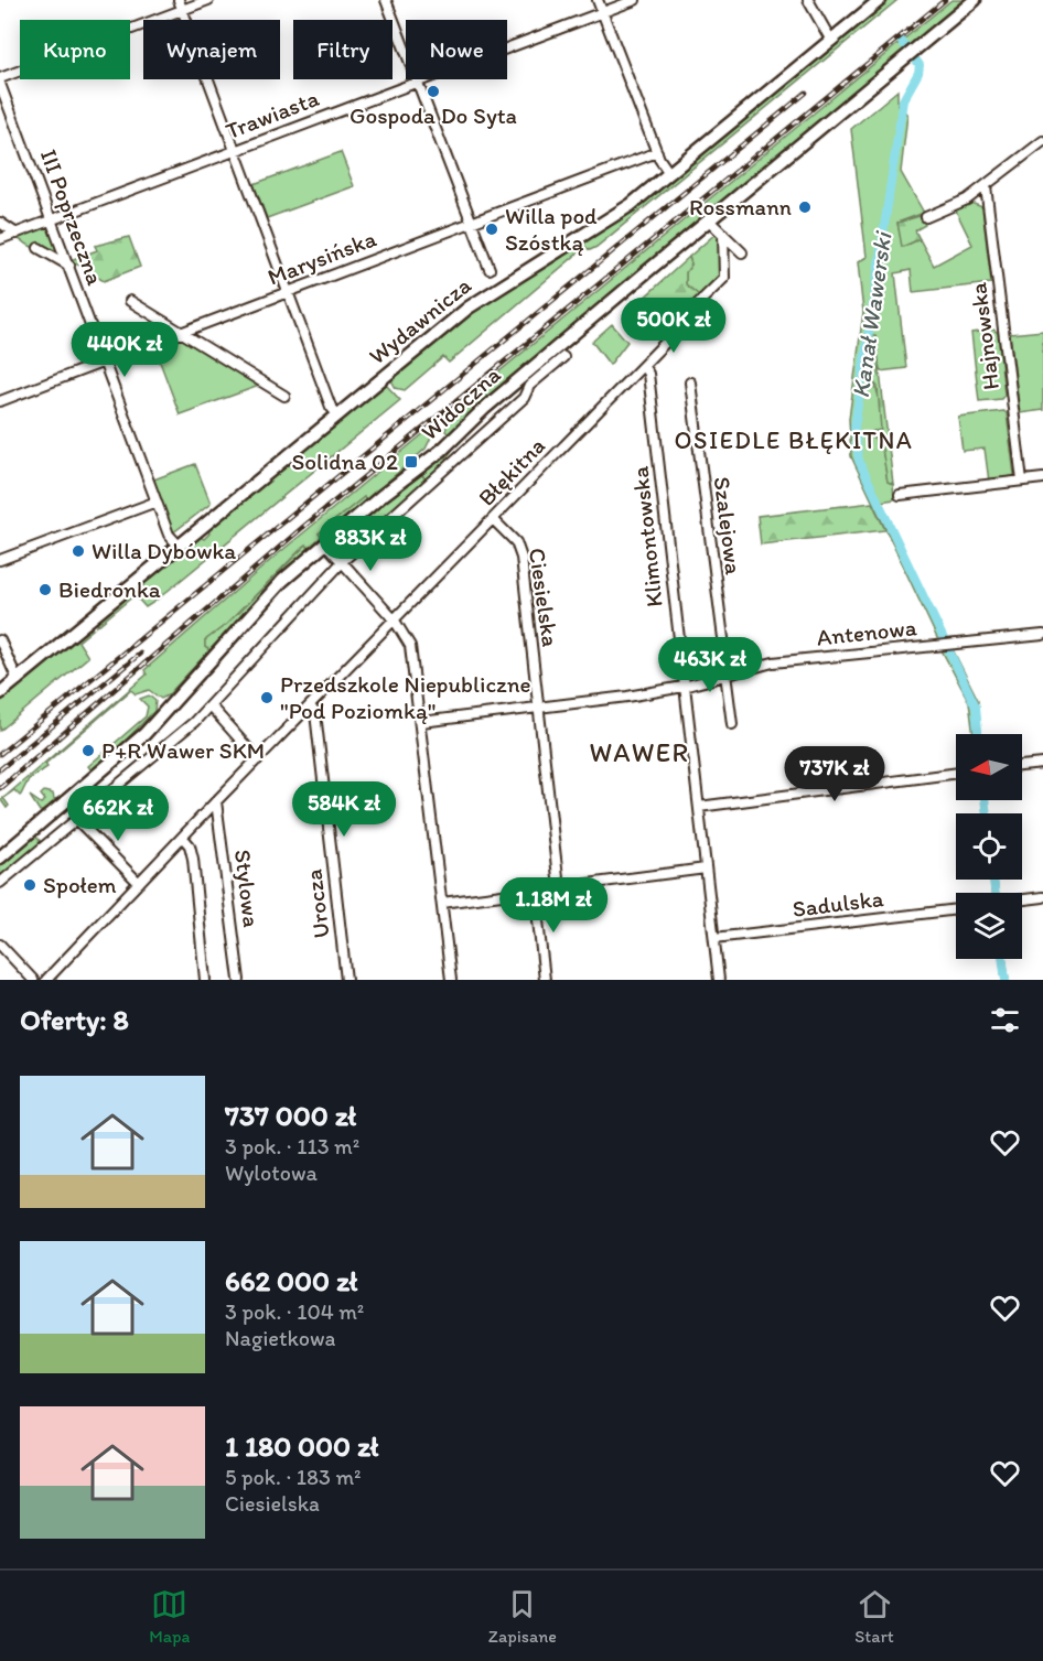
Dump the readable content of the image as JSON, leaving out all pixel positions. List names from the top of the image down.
{
  "streets": {
    "main road": ["Wydawnicza", "Widoczna"],
    "street": [
      "Trawiasta",
      "III Poprzeczna",
      "Marysińska",
      "Hajnowska",
      "Błękitna",
      "Szalejowa",
      "Klimontowska",
      "Ciesielska",
      "Antenowa",
      "Stylowa",
      "Urocza",
      "Sadulska"
    ]
  },
  "crossings": [
    ["Trawiasta", "III Poprzeczna"],
    ["III Poprzeczna", "Marysińska"],
    ["III Poprzeczna", "Wydawnicza"],
    ["Błękitna", "Klimontowska"],
    ["Błękitna", "Ciesielska"],
    ["Błękitna", "Stylowa"],
    ["Błękitna", "Urocza"],
    ["Szalejowa", "Antenowa"],
    ["Klimontowska", "Antenowa"],
    ["Klimontowska", "Sadulska"],
    ["Ciesielska", "Antenowa"]
  ],
  "districts": ["OSIEDLE BŁĘKITNA", "WAWER"],
  "water": ["Kanał Wawerski"],
  "places": {
    "other": [
      "Gospoda Do Syta",
      "Rossmann",
      "Willa pod Szóstką",
      "Willa Dybówka",
      "Biedronka",
      "Przedszkole Niepubliczne \"Pod Poziomką\"",
      "P+R Wawer SKM",
      "Społem"
    ],
    "transit": ["Solidna 02"]
  },
  "north": "left",
  "page": {
    "chip": [
      "Kupno",
      "Wynajem",
      "Filtry",
      "Nowe"
    ],
    "price": [
      "500K zł",
      "440K zł",
      "883K zł",
      "463K zł",
      "737K zł",
      "584K zł",
      "662K zł",
      "1.18M zł"
    ],
    "heading": "Oferty: 8",
    "list": [
      {
        "name": "737 000 zł",
        "note": "3 pok. · 113 m² · Wylotowa"
      },
      {
        "name": "662 000 zł",
        "note": "3 pok. · 104 m² · Nagietkowa"
      },
      {
        "name": "1 180 000 zł",
        "note": "5 pok. · 183 m² · Ciesielska"
      }
    ],
    "tabs": ["Mapa", "Zapisane", "Start"]
  }
}
